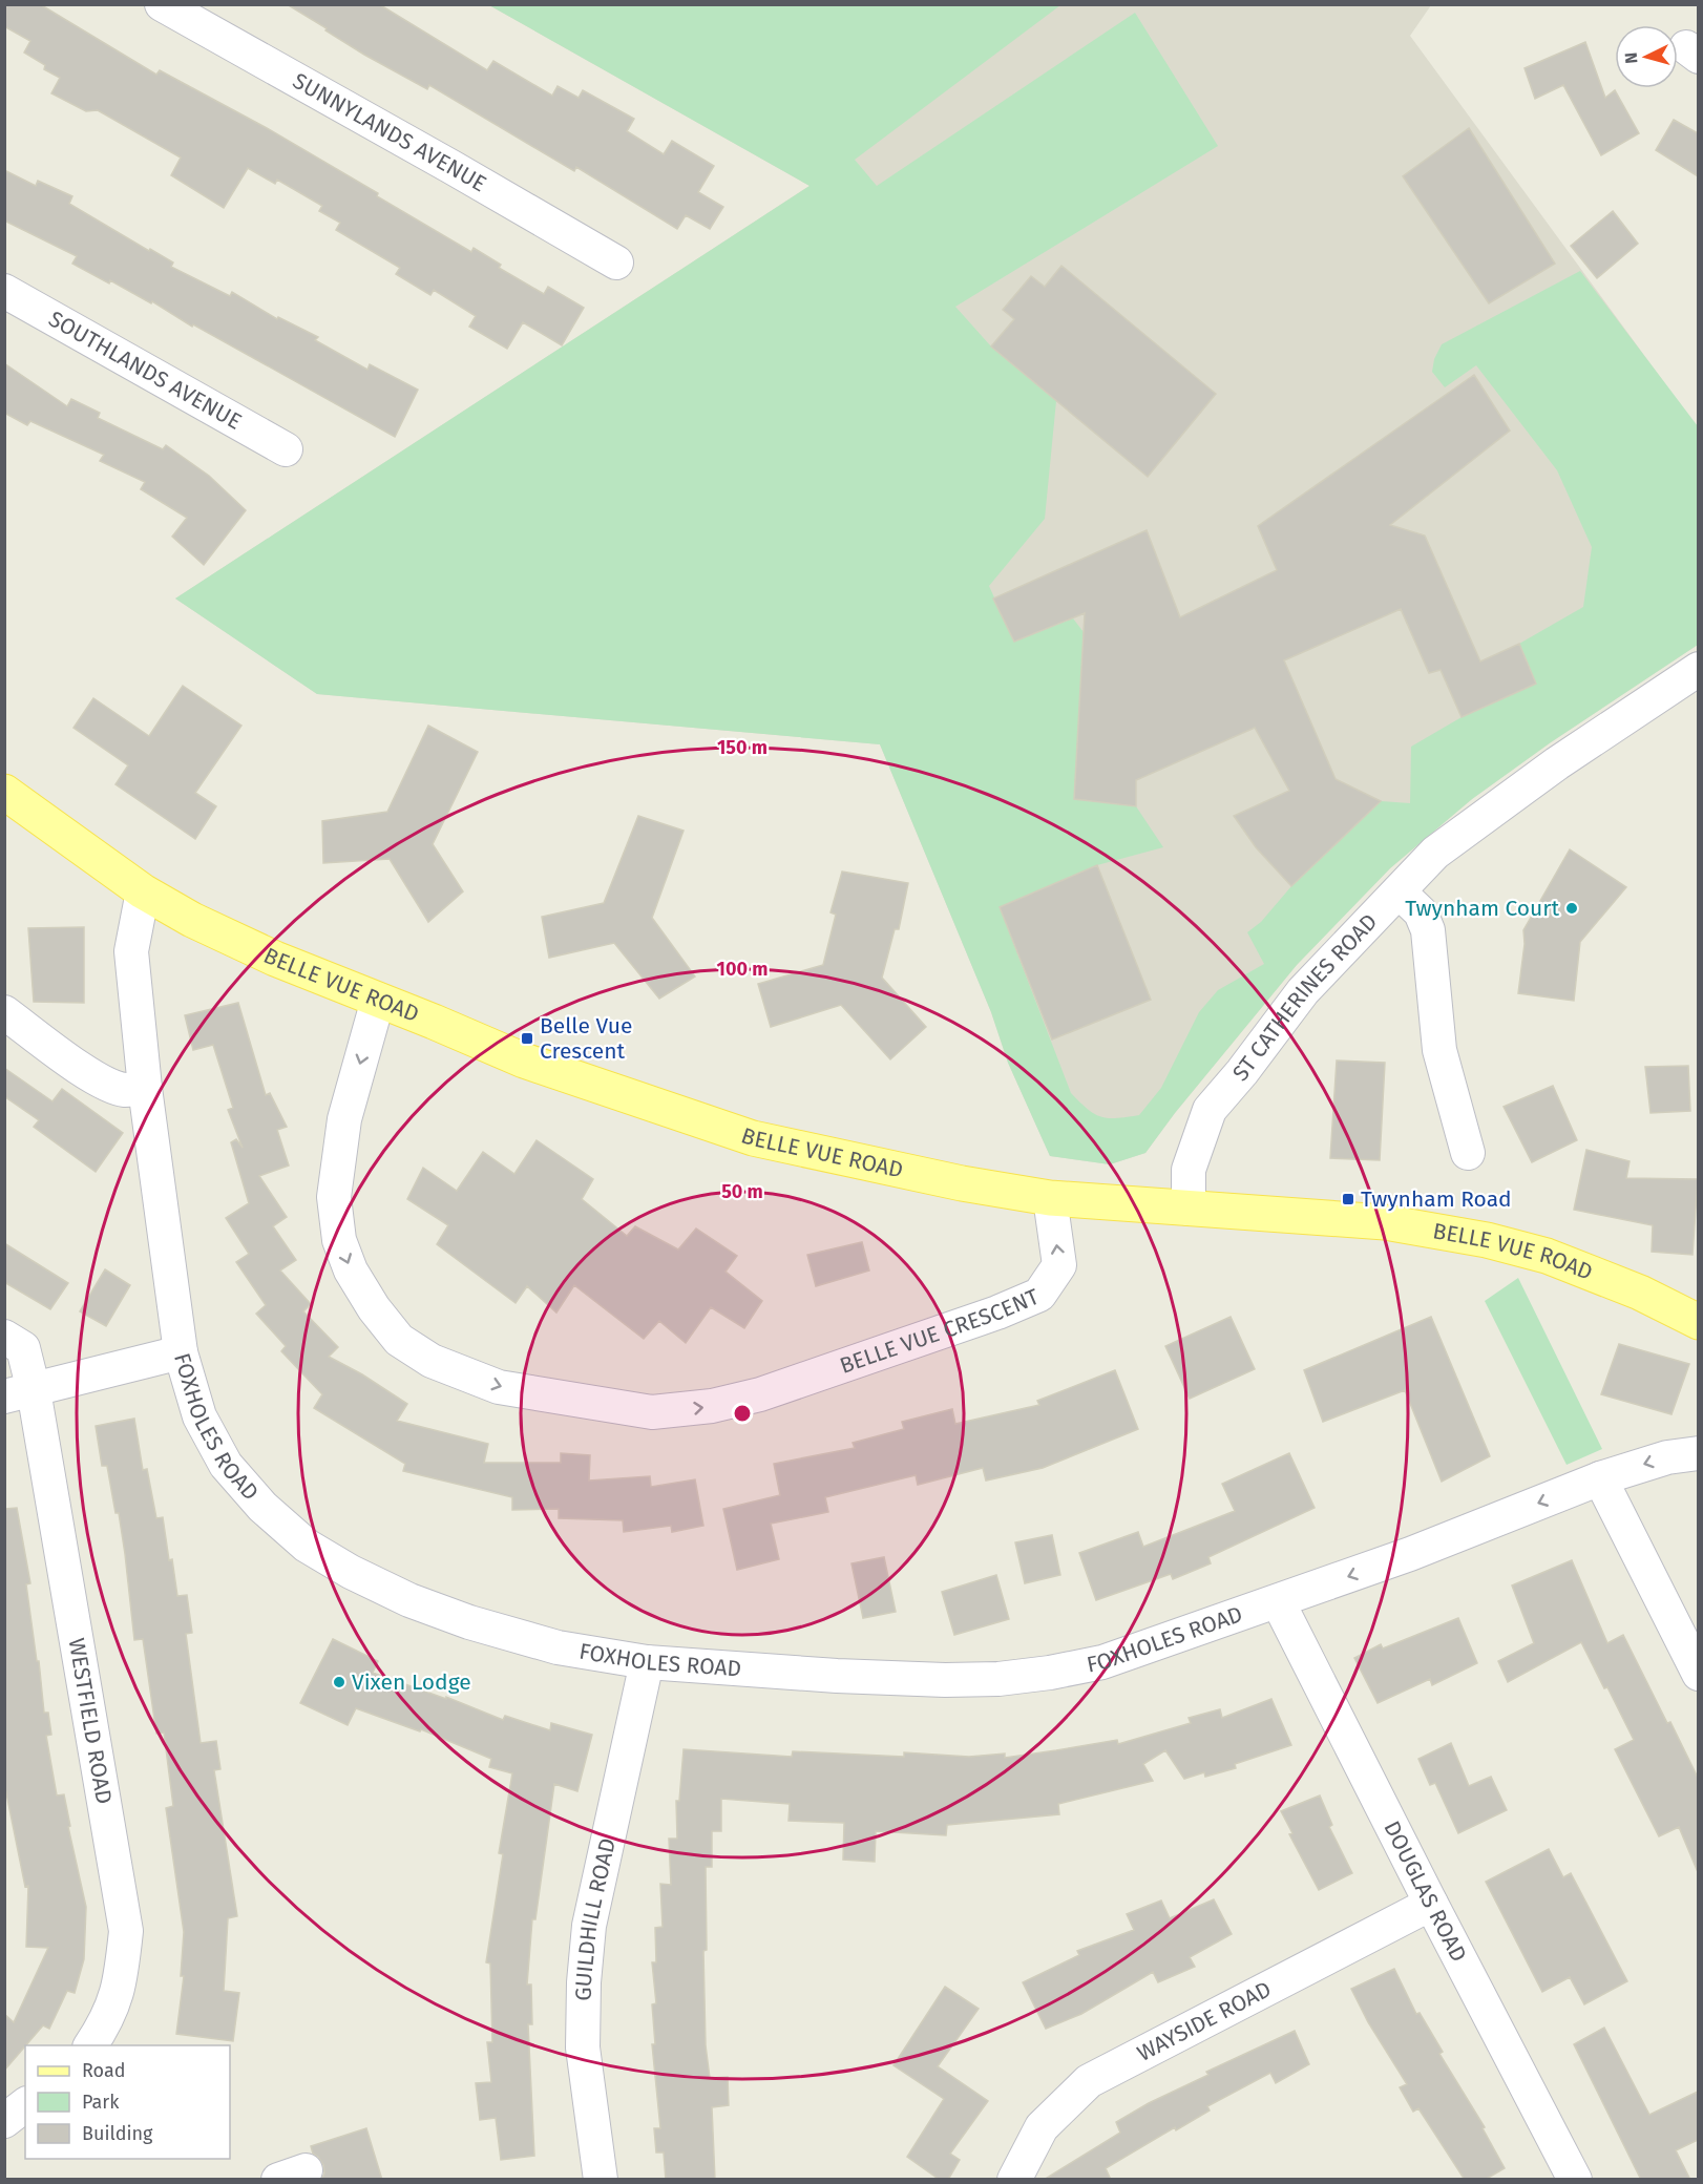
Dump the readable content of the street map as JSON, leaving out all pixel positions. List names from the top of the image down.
{
  "streets": {
    "main road": ["BELLE VUE ROAD"],
    "street": [
      "SUNNYLANDS AVENUE",
      "SOUTHLANDS AVENUE",
      "ST CATHERINES ROAD",
      "BELLE VUE CRESCENT",
      "FOXHOLES ROAD",
      "WESTFIELD ROAD",
      "DOUGLAS ROAD",
      "GUILDHILL ROAD",
      "WAYSIDE ROAD"
    ]
  },
  "crossings": [
    ["BELLE VUE ROAD", "ST CATHERINES ROAD"],
    ["BELLE VUE ROAD", "BELLE VUE CRESCENT"],
    ["BELLE VUE ROAD", "FOXHOLES ROAD"],
    ["FOXHOLES ROAD", "DOUGLAS ROAD"],
    ["FOXHOLES ROAD", "GUILDHILL ROAD"],
    ["DOUGLAS ROAD", "WAYSIDE ROAD"]
  ],
  "places": {
    "other": ["Twynham Court", "Vixen Lodge"],
    "transit": ["Belle Vue Crescent", "Twynham Road"]
  },
  "legend": ["Road", "Park", "Building"],
  "north": "left",
  "rings": ["150 m", "100 m", "50 m"]
}
